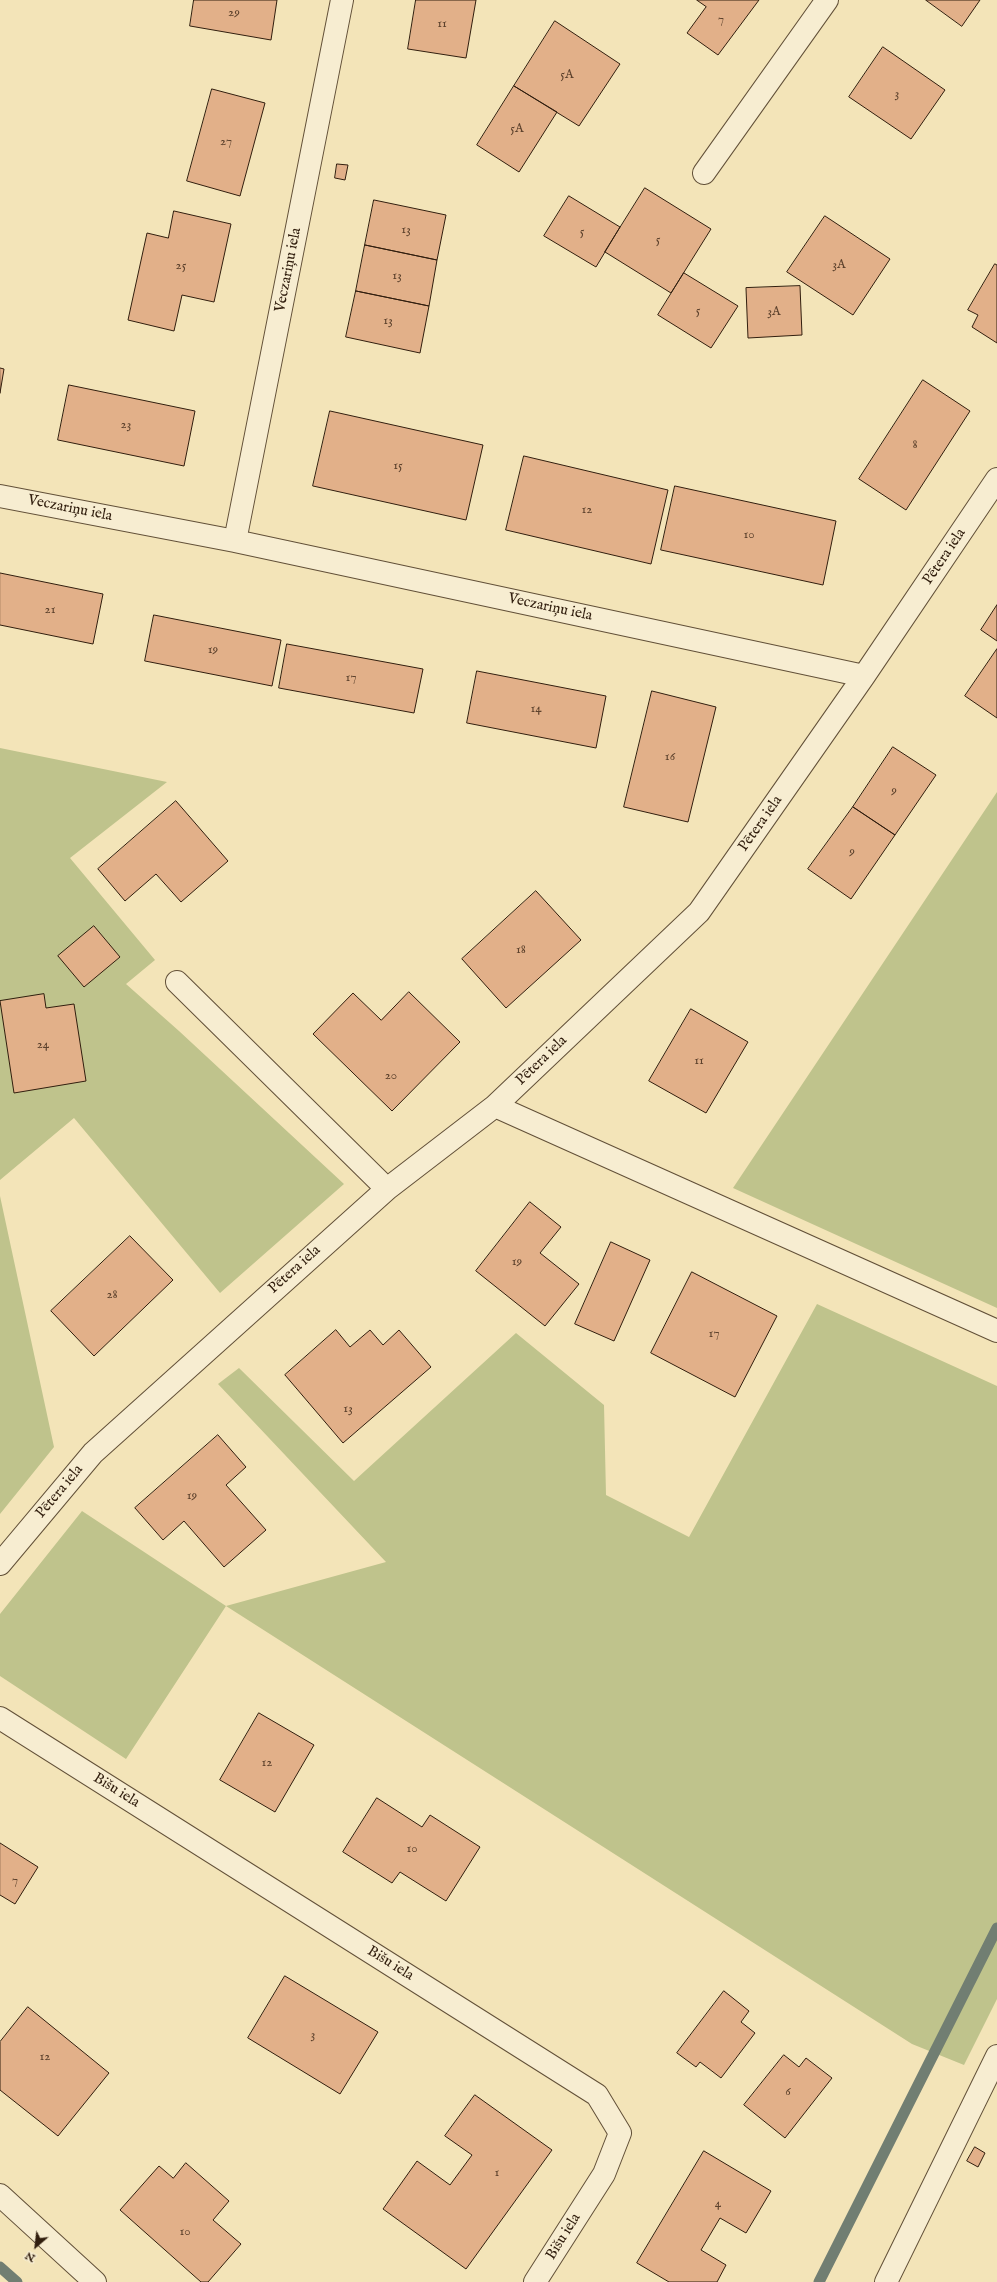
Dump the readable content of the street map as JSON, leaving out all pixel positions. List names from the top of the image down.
{
  "streets": {
    "street": ["Veczariņu iela", "Pētera iela", "Bišu iela"]
  },
  "crossings": [
    ["Veczariņu iela", "Pētera iela"]
  ],
  "house_numbers": [
    "29",
    "7",
    "11",
    "5A",
    "3",
    "5A",
    "27",
    "13",
    "5",
    "5",
    "3A",
    "25",
    "13",
    "5",
    "3A",
    "13",
    "23",
    "8",
    "15",
    "12",
    "10",
    "21",
    "19",
    "17",
    "14",
    "16",
    "9",
    "9",
    "18",
    "24",
    "11",
    "20",
    "19",
    "28",
    "17",
    "13",
    "19",
    "12",
    "10",
    "7",
    "3",
    "12",
    "6",
    "1",
    "4",
    "10"
  ],
  "north": "bottom left"
}
